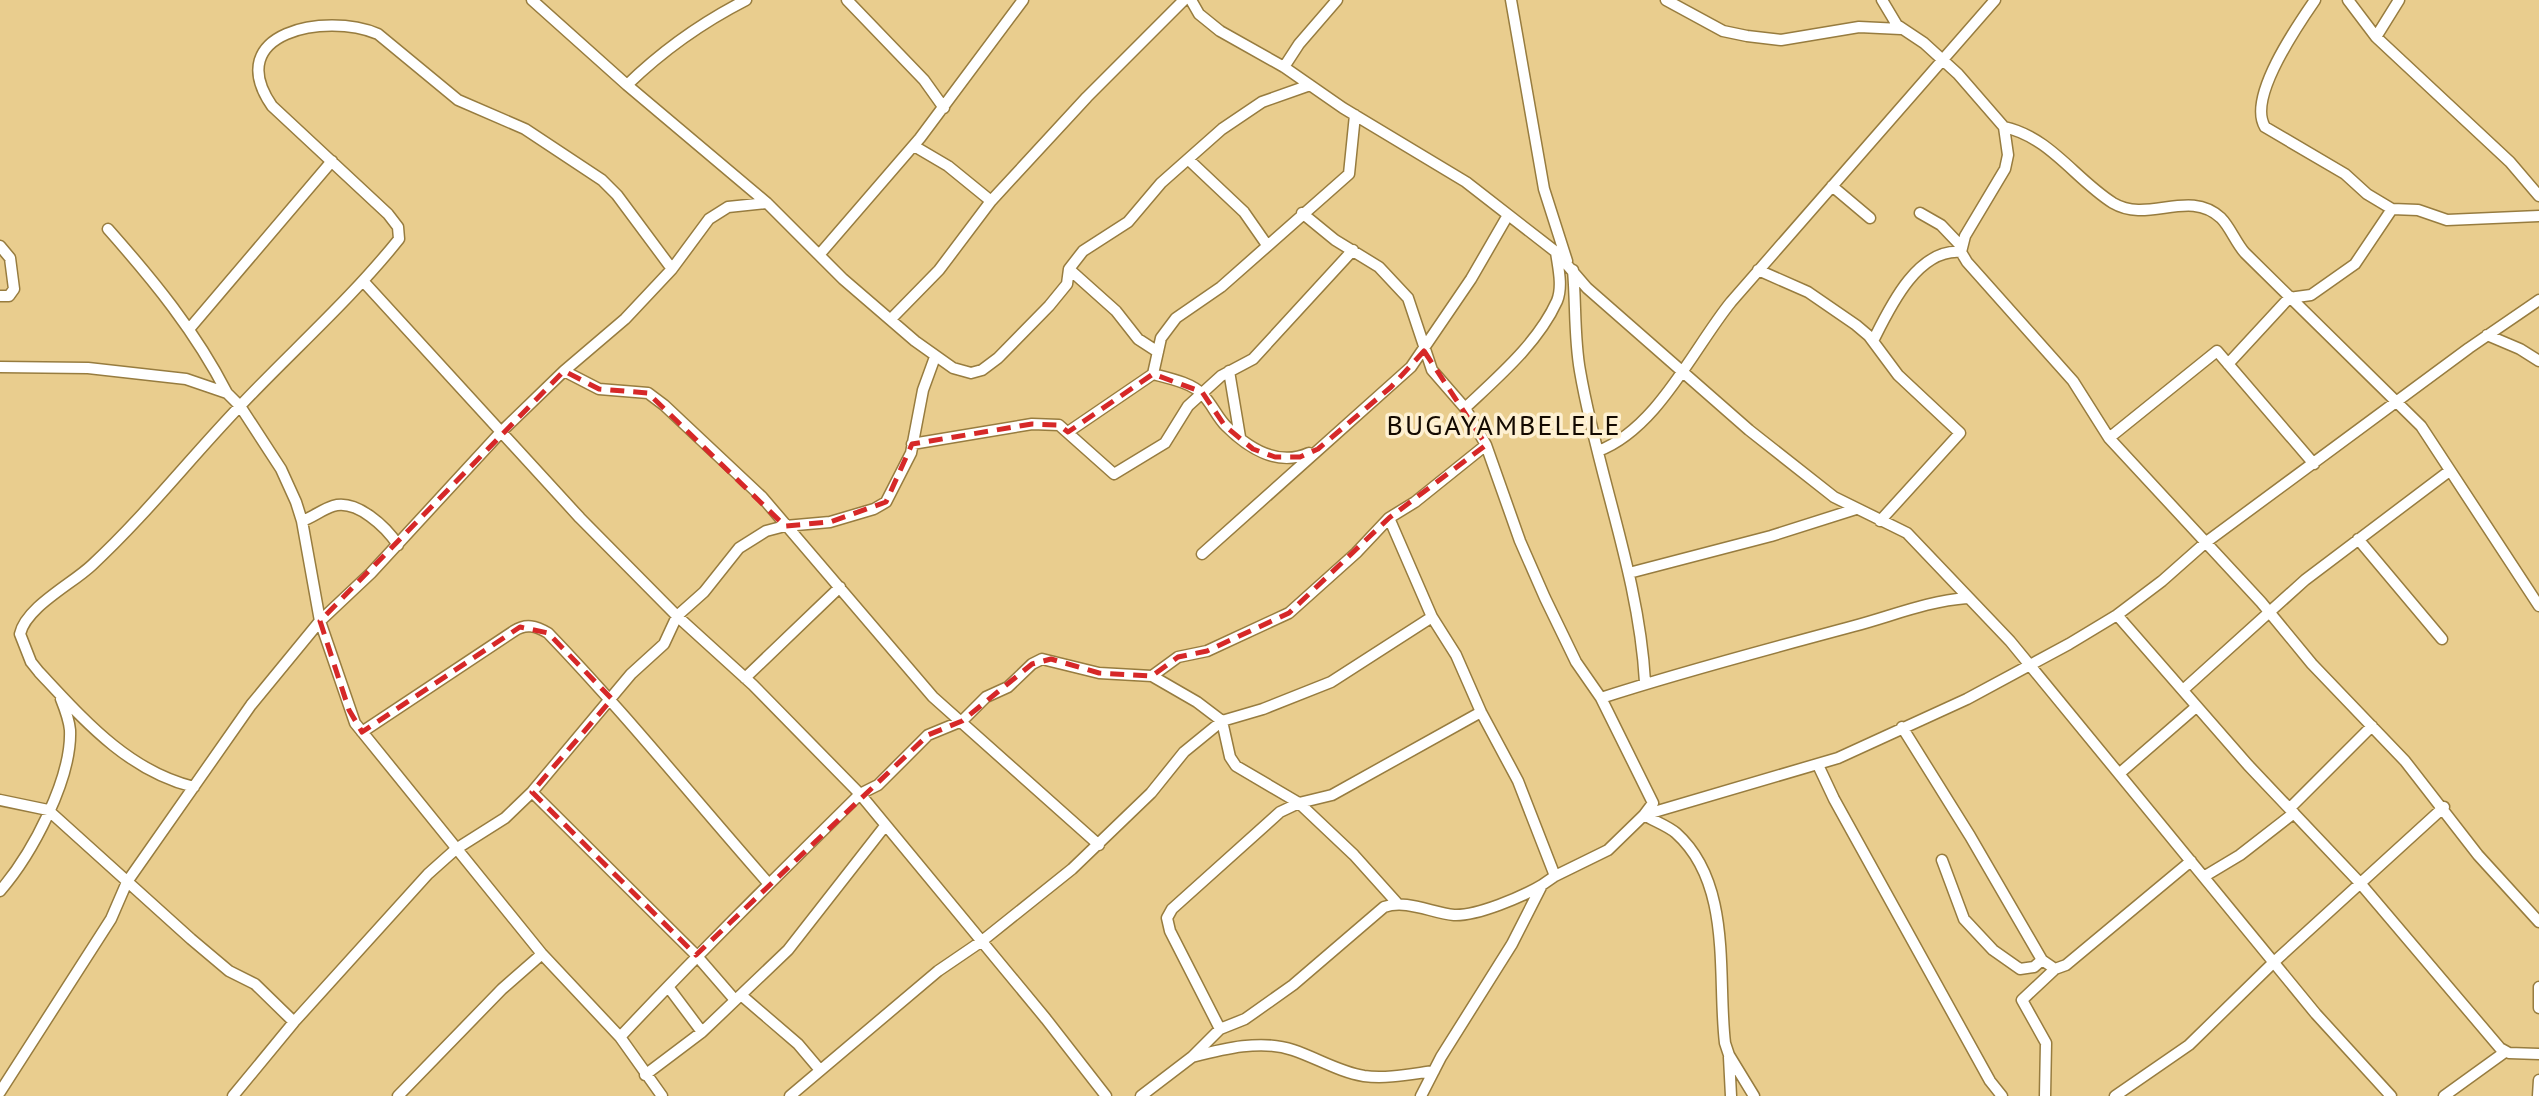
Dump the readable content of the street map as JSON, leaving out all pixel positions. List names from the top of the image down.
{
  "districts": ["BUGAYAMBELELE"]
}
